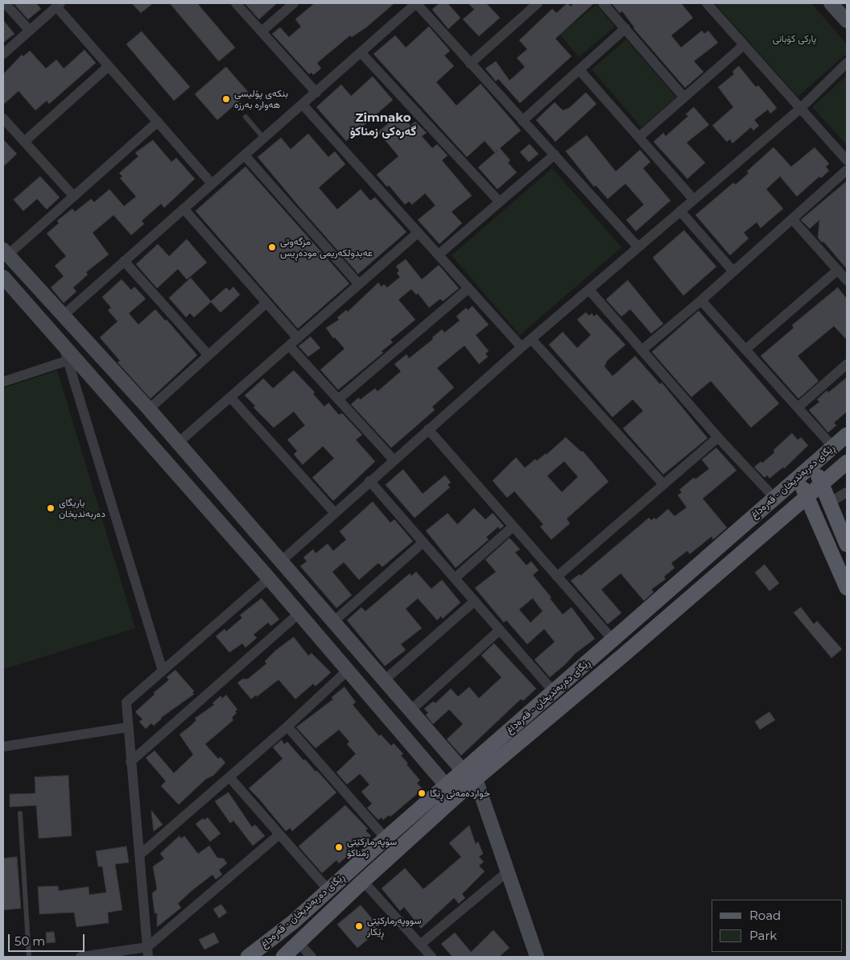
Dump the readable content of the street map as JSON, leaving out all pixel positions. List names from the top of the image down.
{
  "streets": {
    "main road": ["ڕێگای دەربەندیخان - قەرەداغ"]
  },
  "districts": ["Zimnako گەرەکی زمناکۆ"],
  "parks": ["پارکی کۆبانی"],
  "places": [
    "بنکەی پۆلیسی هەوارە بەرزە",
    "مزگەوتی عەبدولکەریمی مودەڕیس",
    "یاریگاى ده‌ربه‌ندیخان",
    "خواردەمەنی ڕێگا",
    "سۆپەرمارکێتی زمناکۆ",
    "سووپەرمارکێتی ڕێکار"
  ],
  "legend": ["Road", "Park"],
  "scale_bar": "50 m"
}
